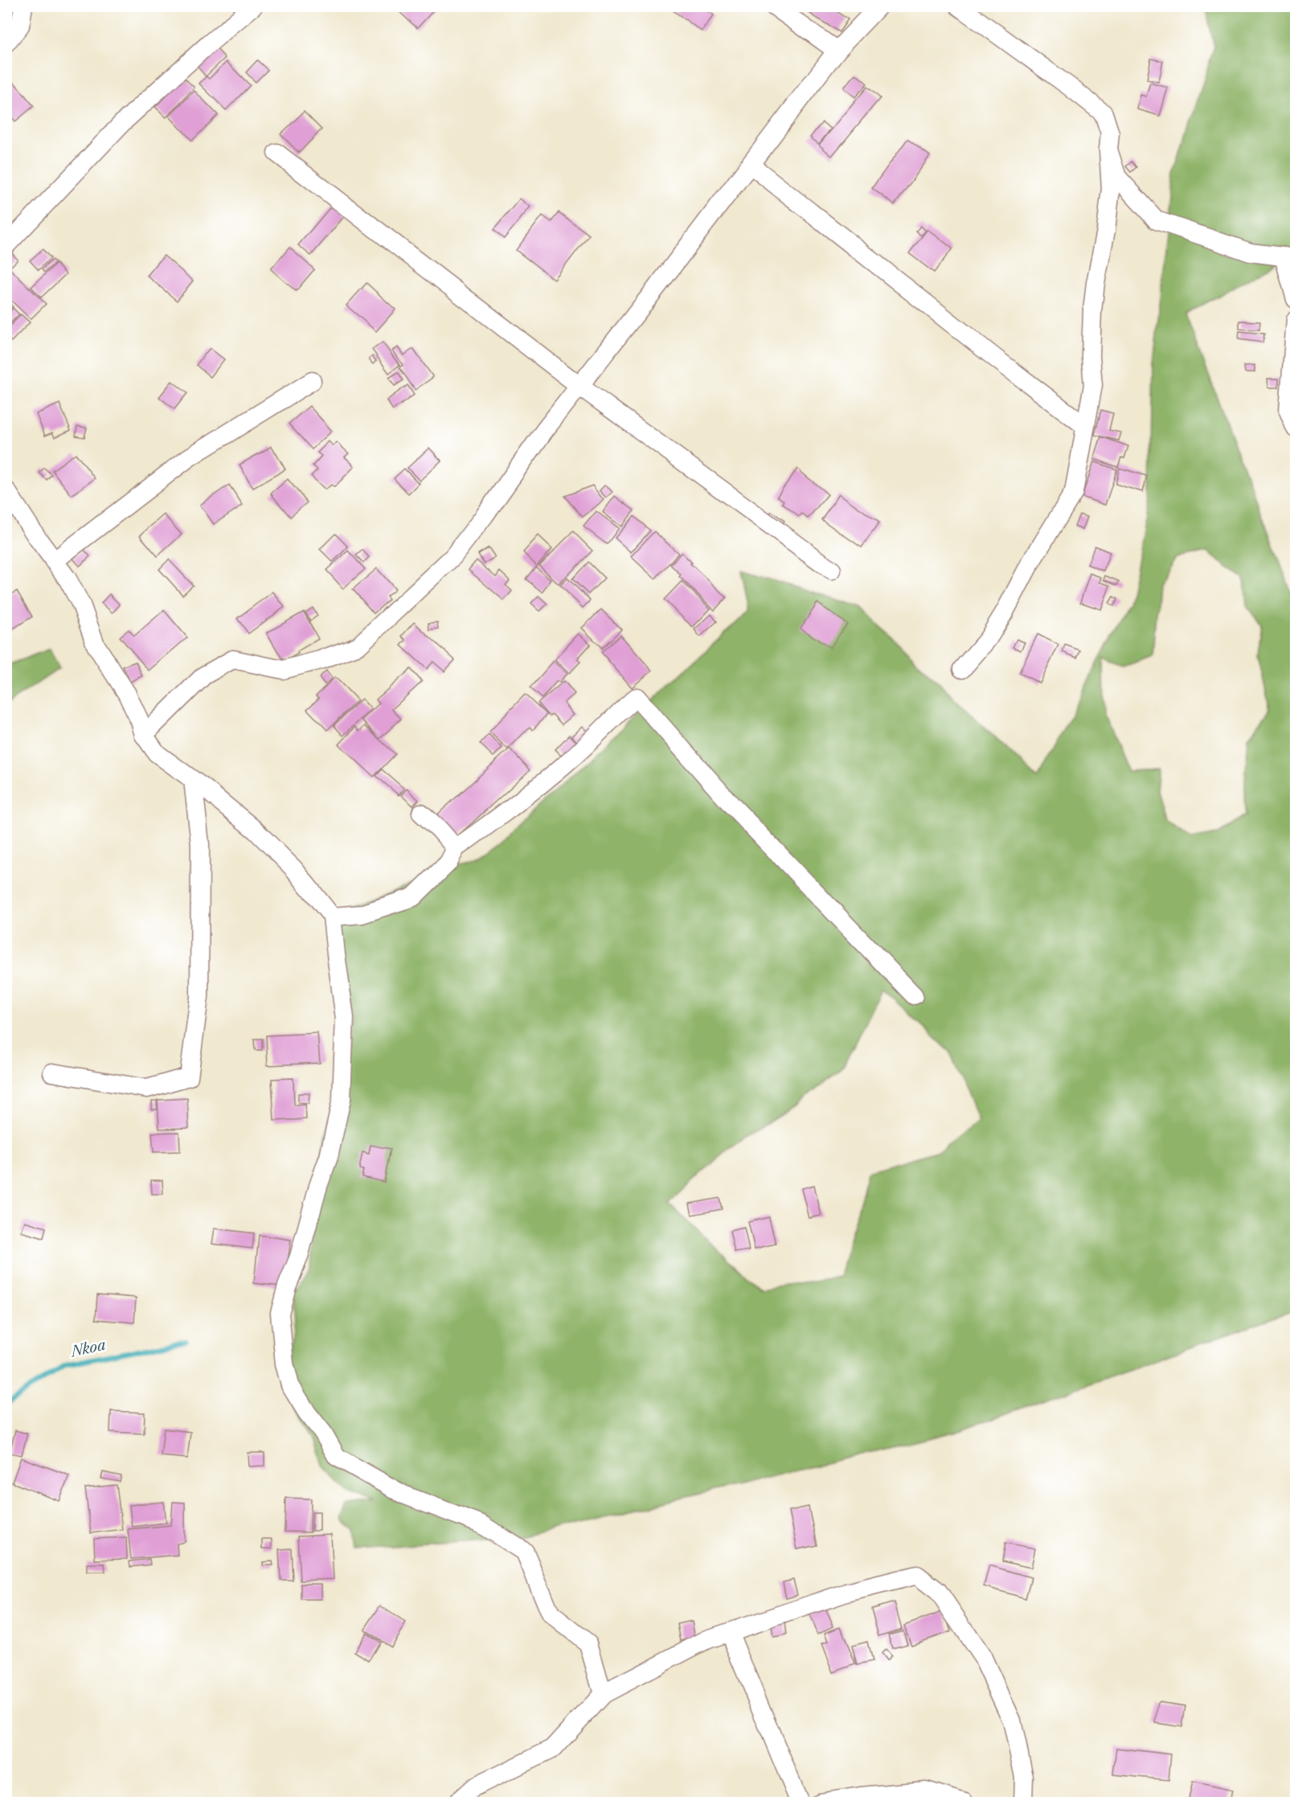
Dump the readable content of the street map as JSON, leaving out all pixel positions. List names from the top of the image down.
{
  "water": ["Nkoa"]
}
